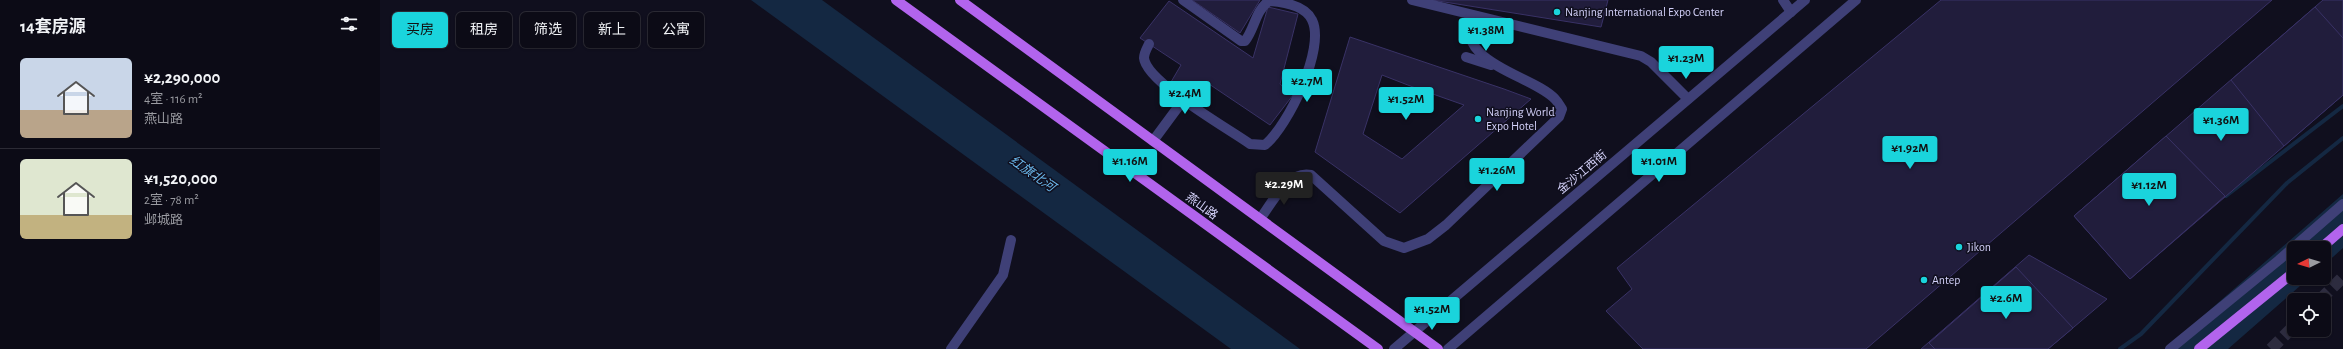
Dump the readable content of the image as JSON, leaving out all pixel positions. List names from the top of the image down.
{
  "streets": {
    "main road": ["燕山路"],
    "street": ["金沙江西街"]
  },
  "crossings": [
    ["金沙江西街", "燕山路"]
  ],
  "water": ["红旗北河"],
  "places": [
    "Nanjing International Expo Center",
    "Nanjing World Expo Hotel",
    "Jikon",
    "Antep"
  ],
  "north": "left",
  "page": {
    "heading": "14套房源",
    "chip": [
      "买房",
      "租房",
      "筛选",
      "新上",
      "公寓"
    ],
    "price": [
      "¥1.38M",
      "¥1.23M",
      "¥2.7M",
      "¥2.4M",
      "¥1.52M",
      "¥1.36M",
      "¥1.92M",
      "¥1.16M",
      "¥1.01M",
      "¥1.26M",
      "¥2.29M",
      "¥1.12M",
      "¥2.6M",
      "¥1.52M"
    ],
    "list": [
      {
        "name": "¥2,290,000",
        "note": "4室 · 116 m² · 燕山路"
      },
      {
        "name": "¥1,520,000",
        "note": "2室 · 78 m² · 邺城路"
      }
    ]
  }
}
